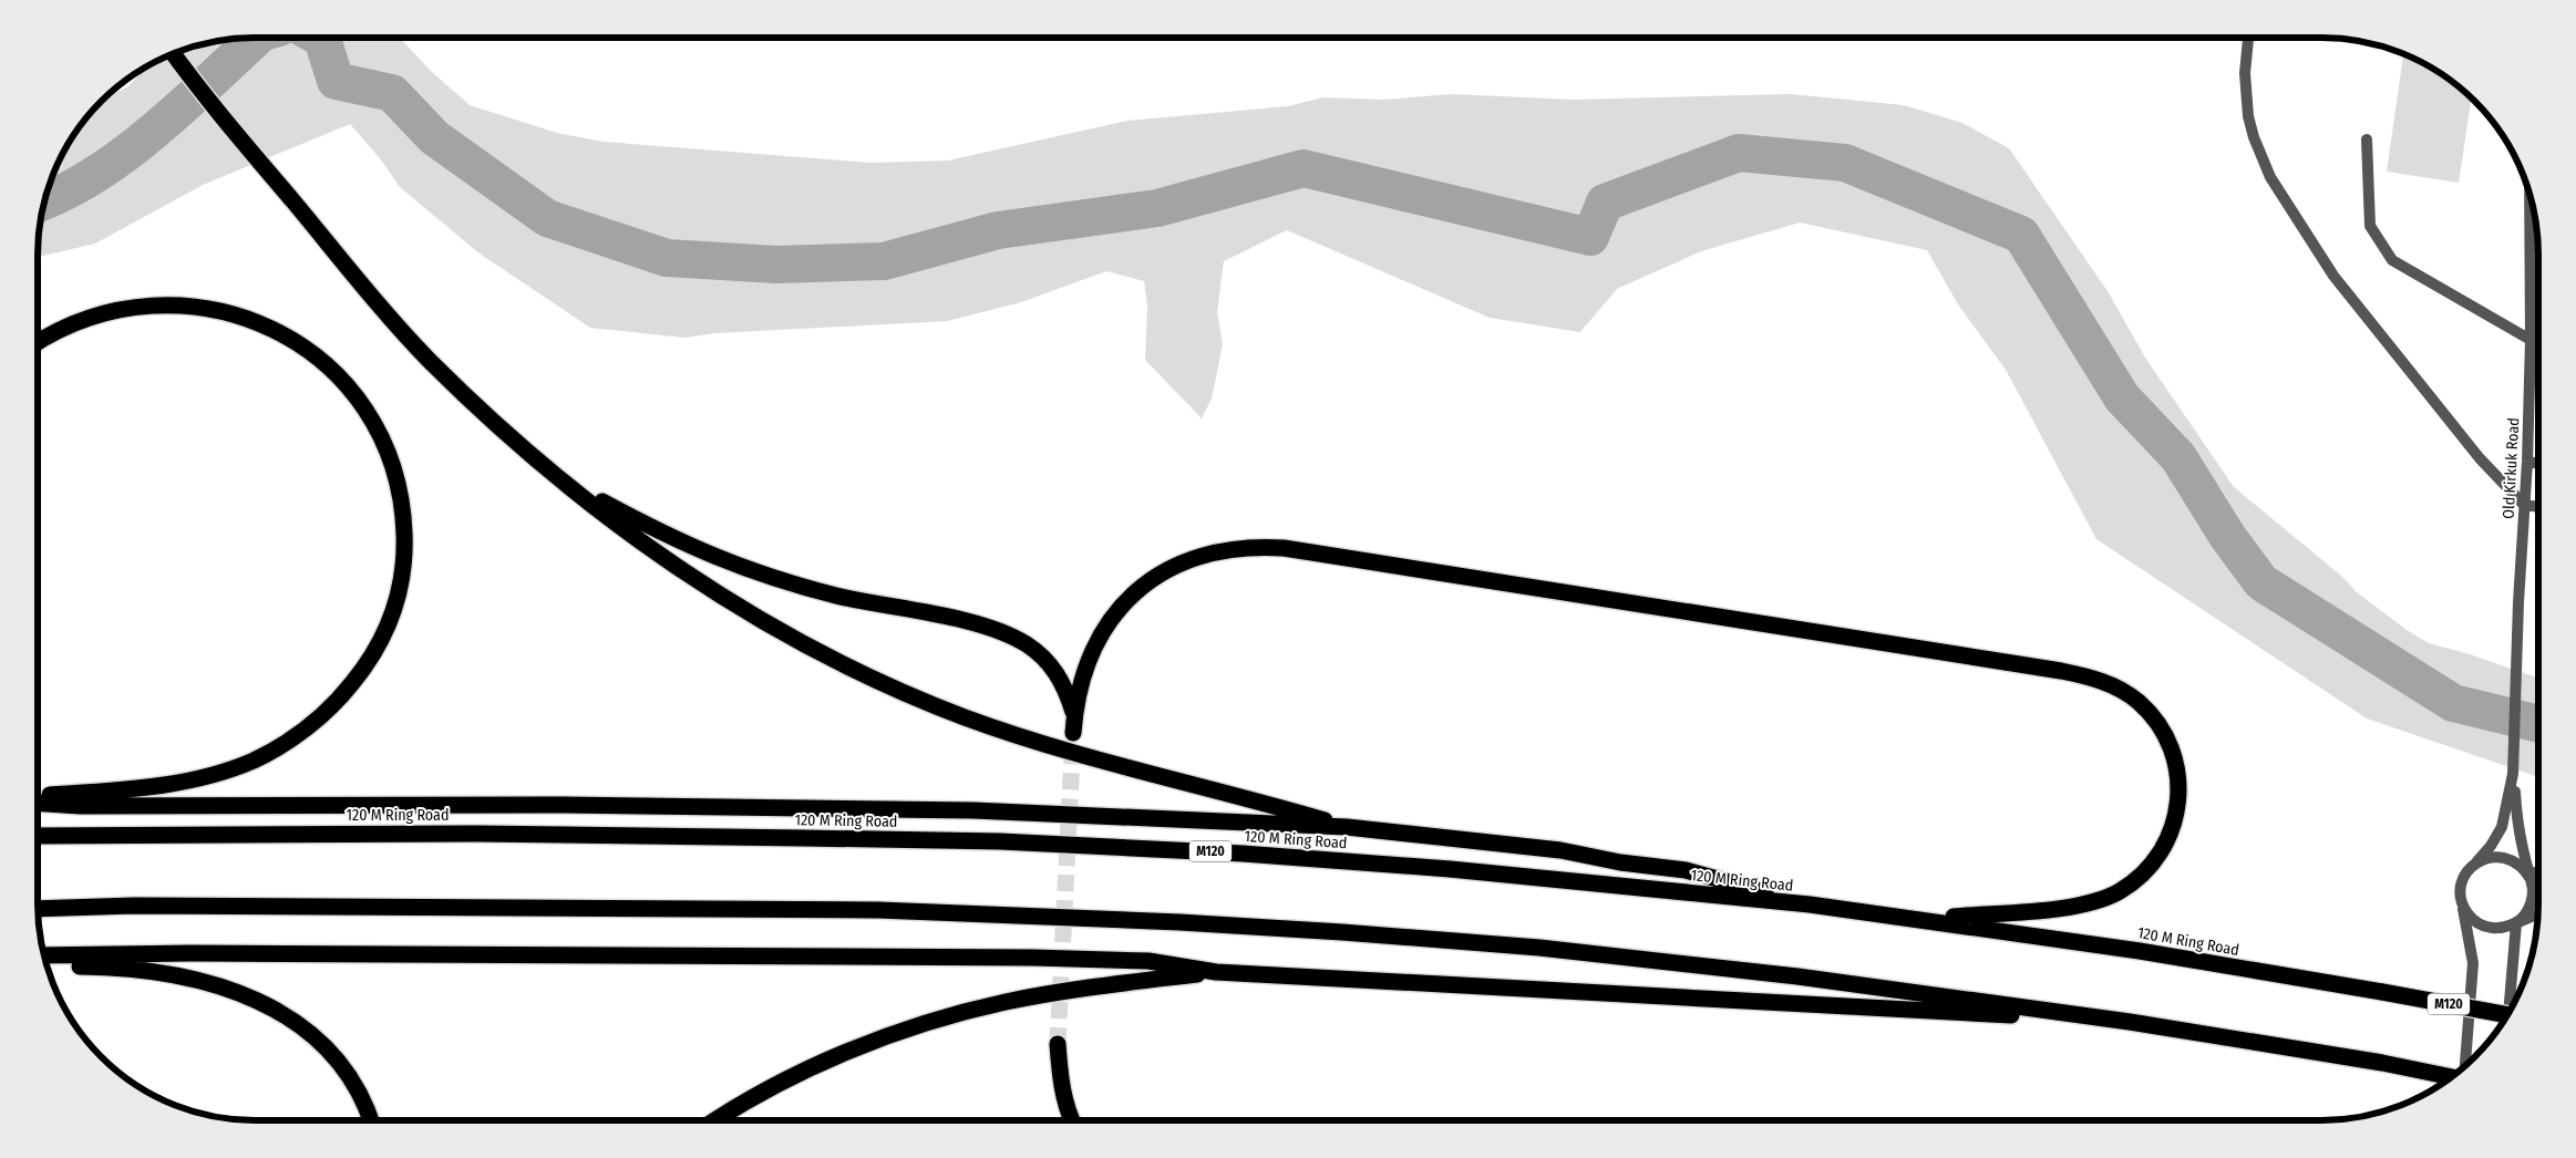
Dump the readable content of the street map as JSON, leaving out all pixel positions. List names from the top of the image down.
{
  "streets": {
    "highway": ["120 M Ring Road", "M120"],
    "street": ["Old Kirkuk Road"]
  }
}
